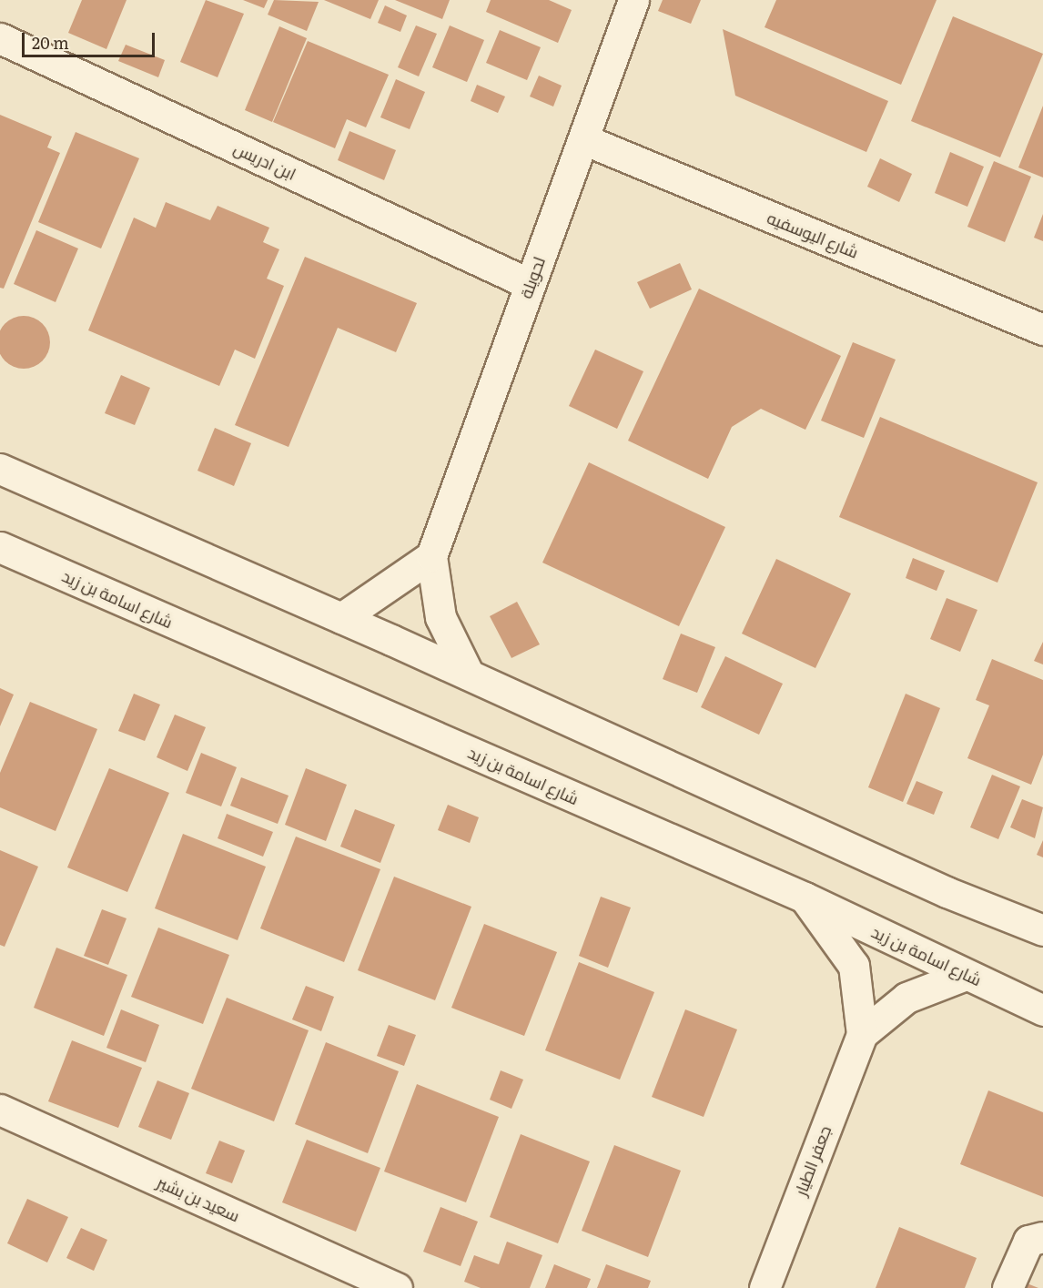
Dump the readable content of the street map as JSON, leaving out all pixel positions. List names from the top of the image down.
{
  "streets": {
    "street": [
      "ابن ادريس",
      "شارع اليوسفيه",
      "لحويلة",
      "شارع اسامة بن زيد",
      "جعفر الطيار",
      "سعيد بن بشير"
    ]
  },
  "crossings": [
    ["ابن ادريس", "لحويلة"],
    ["شارع اليوسفيه", "لحويلة"],
    ["شارع اسامة بن زيد", "جعفر الطيار"]
  ],
  "scale_bar": "20 m"
}
